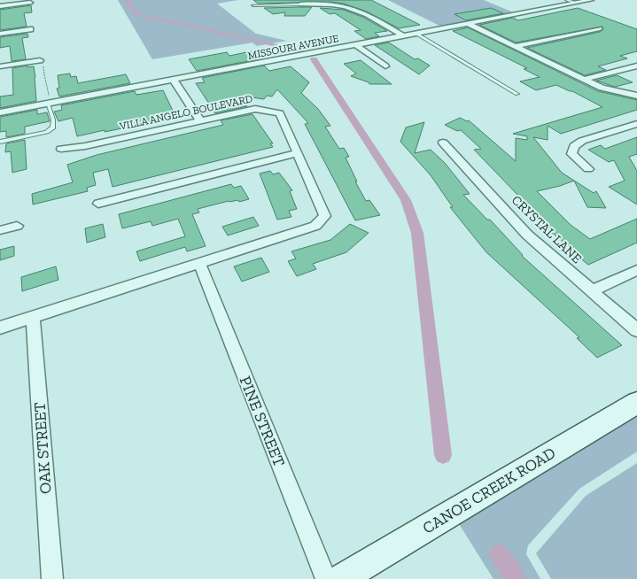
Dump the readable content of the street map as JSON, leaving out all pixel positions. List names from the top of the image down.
{
  "streets": {
    "main road": ["CANOE CREEK ROAD"],
    "street": [
      "MISSOURI AVENUE",
      "VILLA ANGELO BOULEVARD",
      "CRYSTAL LANE",
      "PINE STREET",
      "OAK STREET"
    ]
  },
  "crossings": [
    ["VILLA ANGELO BOULEVARD", "PINE STREET"]
  ]
}
